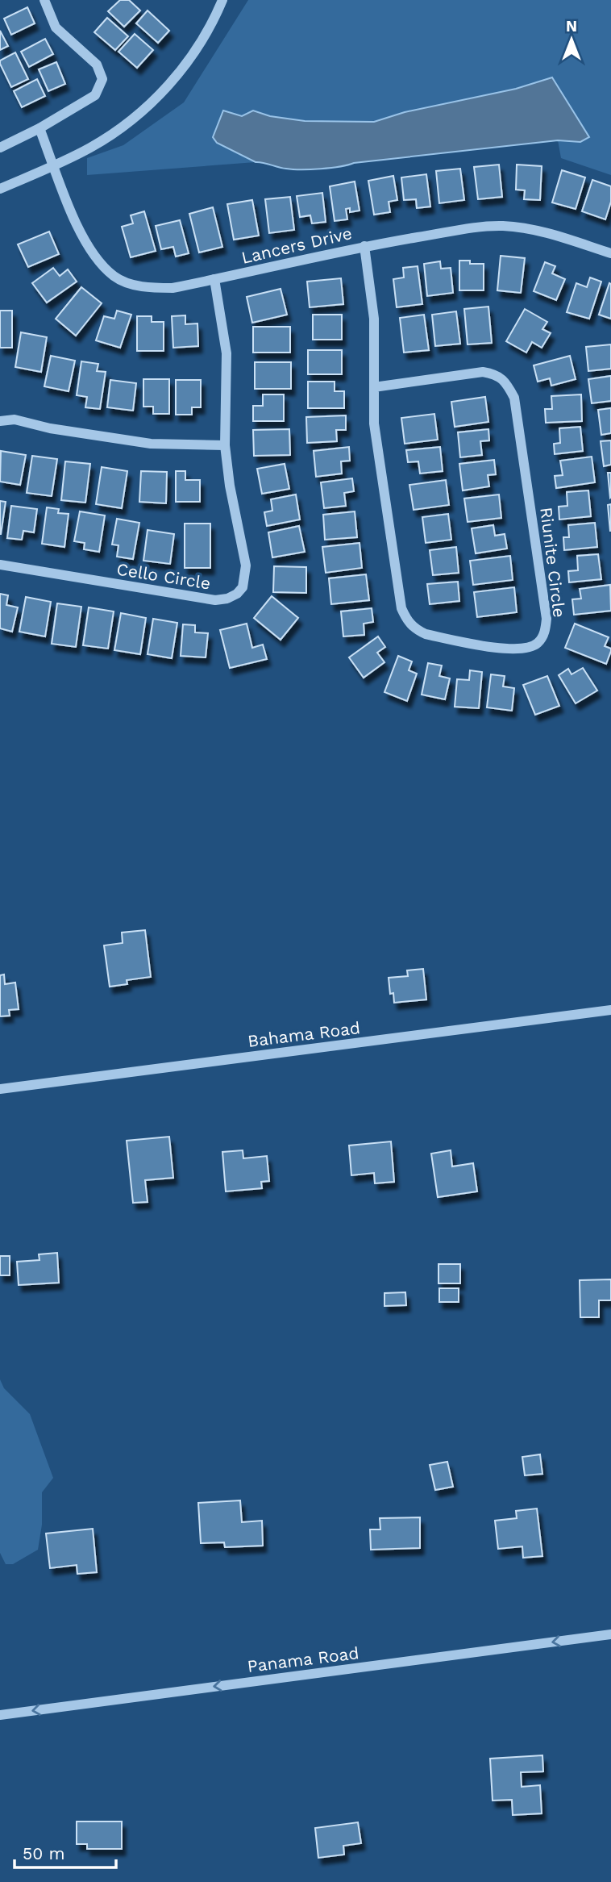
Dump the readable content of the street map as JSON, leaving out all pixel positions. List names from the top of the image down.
{
  "streets": {
    "street": [
      "Lancers Drive",
      "Riunite Circle",
      "Cello Circle",
      "Bahama Road",
      "Panama Road"
    ]
  },
  "crossings": [
    ["Lancers Drive", "Riunite Circle"],
    ["Lancers Drive", "Cello Circle"]
  ],
  "one_way": ["Panama Road"],
  "scale_bar": "50 m",
  "north": "top"
}
